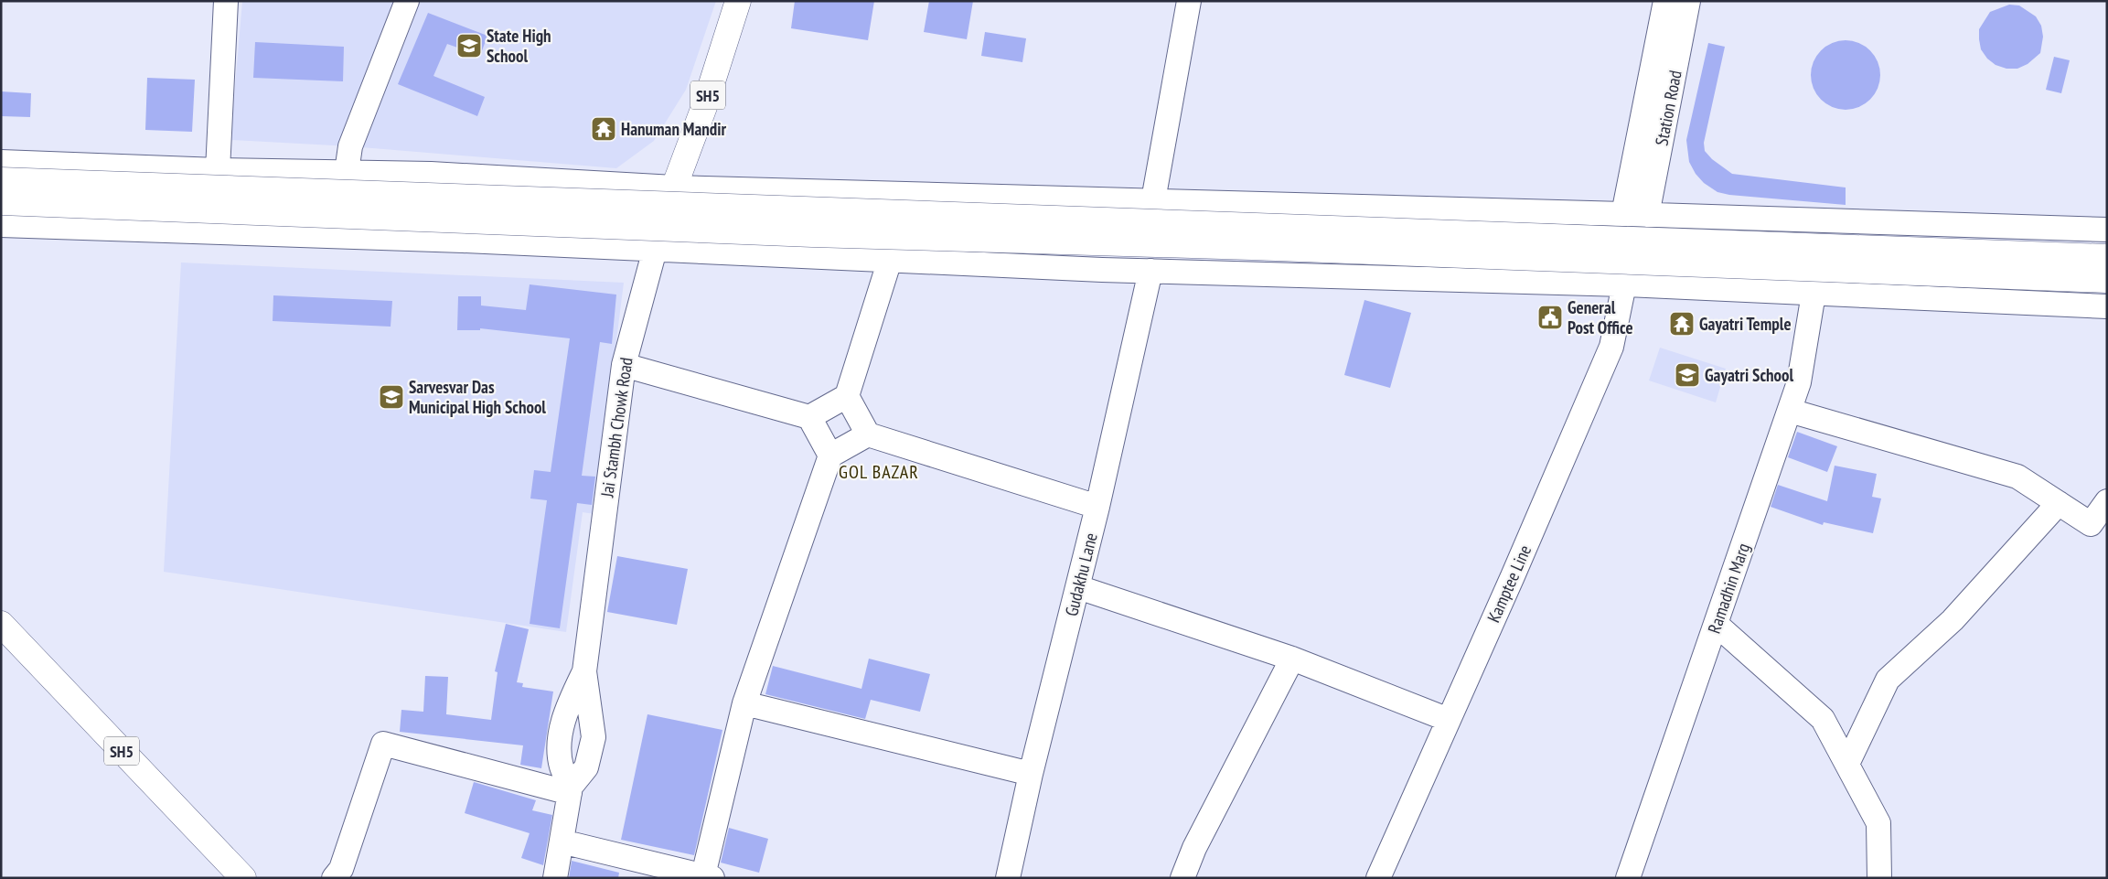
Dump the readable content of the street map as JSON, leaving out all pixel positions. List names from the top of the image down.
{
  "streets": {
    "main road": ["SH5"],
    "street": [
      "Station Road",
      "Jai Stambh Chowk Road",
      "Gudakhu Lane",
      "Kamptee Line",
      "Ramadhin Marg"
    ]
  },
  "crossings": [
    ["SH5", "Jai Stambh Chowk Road"]
  ],
  "districts": ["GOL BAZAR"],
  "places": {
    "school or university": ["State High School", "Gayatri School", "Sarvesvar Das Municipal High School"],
    "temple": ["Hanuman Mandir", "Gayatri Temple"],
    "public building": ["General Post Office"]
  }
}
